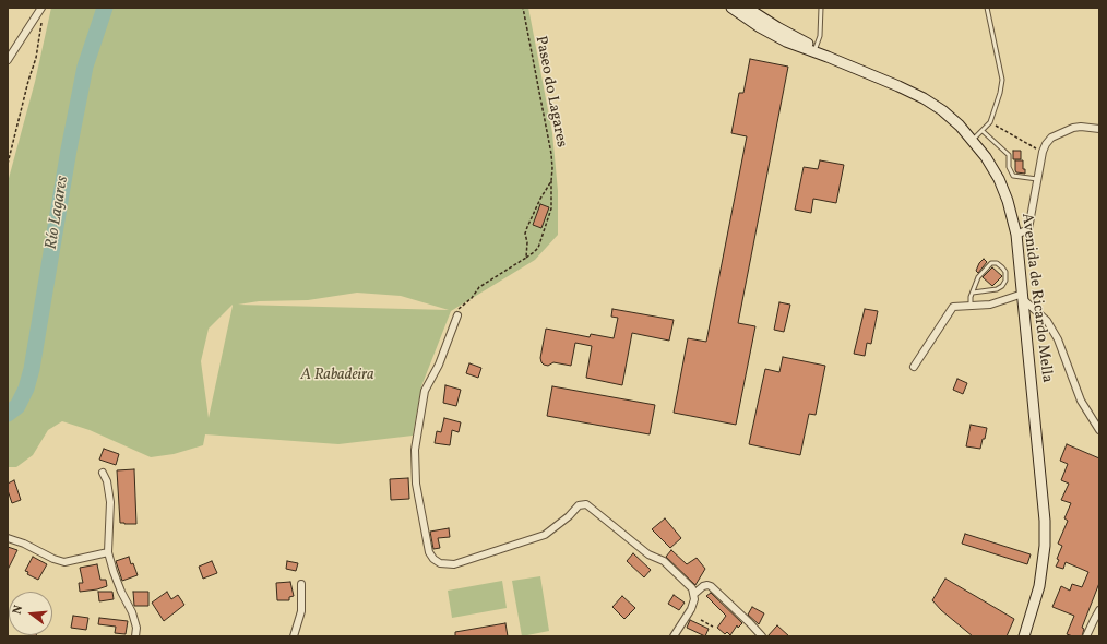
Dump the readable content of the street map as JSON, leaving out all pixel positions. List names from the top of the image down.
{
  "streets": {
    "main road": ["Avenida de Ricardo Mella"],
    "path": ["Paseo do Lagares"]
  },
  "water": ["Río Lagares"],
  "parks": ["A Rabadeira"],
  "north": "left"
}
